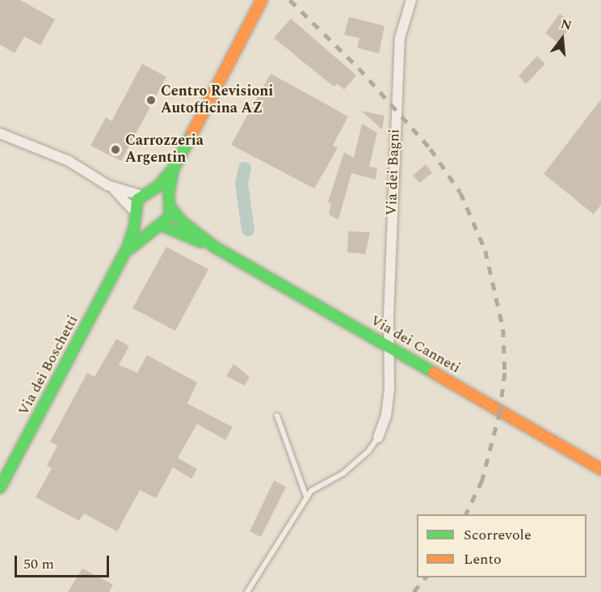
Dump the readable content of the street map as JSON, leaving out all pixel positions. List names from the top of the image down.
{
  "streets": {
    "street": ["Via dei Bagni", "Via dei Canneti", "Via dei Boschetti"]
  },
  "crossings": [
    ["Via dei Bagni", "Via dei Canneti"],
    ["Via dei Canneti", "Via dei Boschetti"]
  ],
  "places": ["Centro Revisioni Autofficina AZ", "Carrozzeria Argentin"],
  "legend": ["Scorrevole", "Lento"],
  "scale_bar": "50 m",
  "north": "top"
}
